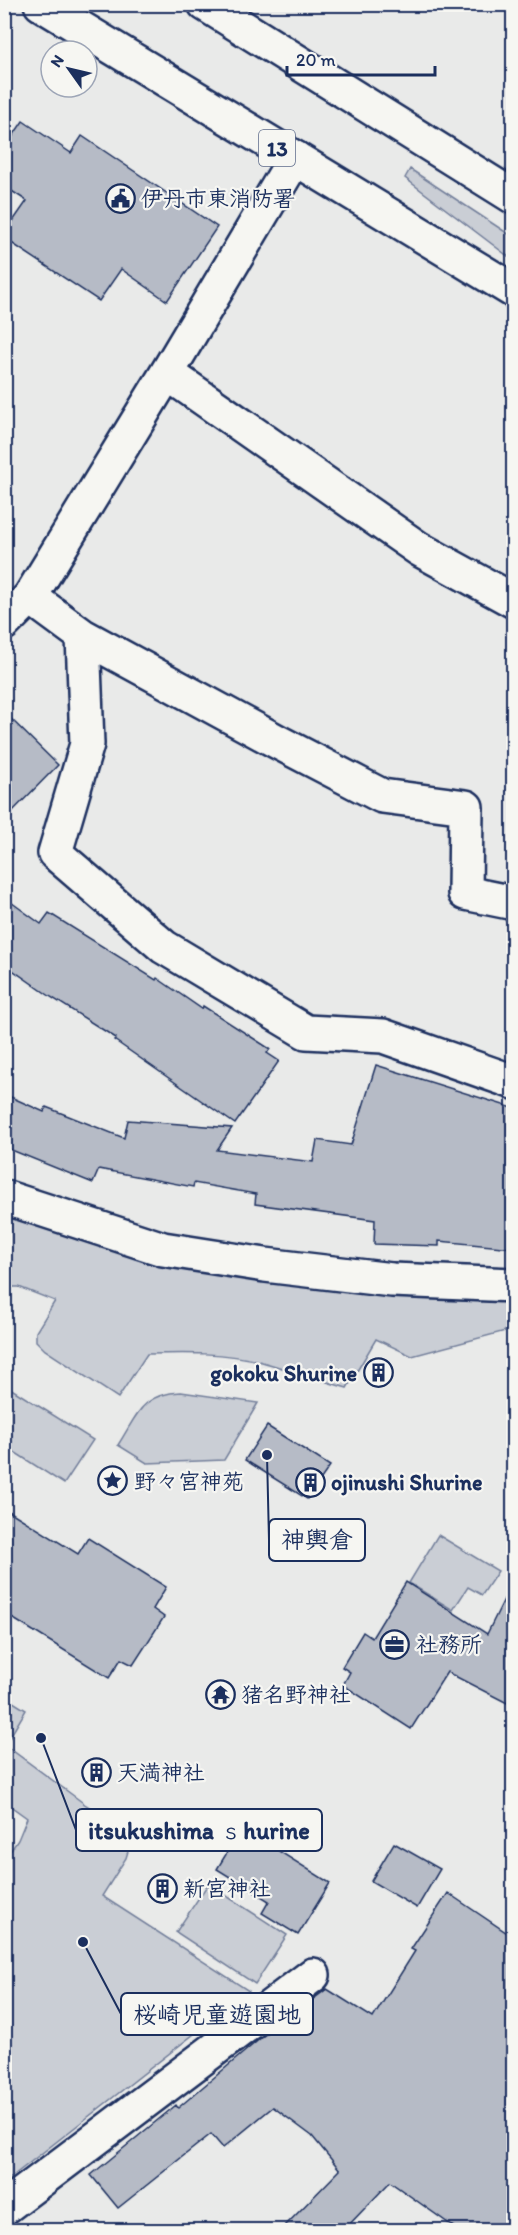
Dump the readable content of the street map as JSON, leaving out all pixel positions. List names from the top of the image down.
{
  "streets": {
    "street": ["13"]
  },
  "places": {
    "public building": ["伊丹市東消防署"],
    "building": [
      "gokoku Shurine",
      "ojinushi Shurine",
      "天満神社",
      "新宮神社"
    ],
    "other": ["神輿倉", "itsukushima ｓhurine", "桜崎児童遊園地"],
    "place": ["野々宮神苑"],
    "office": ["社務所"],
    "temple": ["猪名野神社"]
  },
  "scale_bar": "20 m",
  "north": "top left"
}
